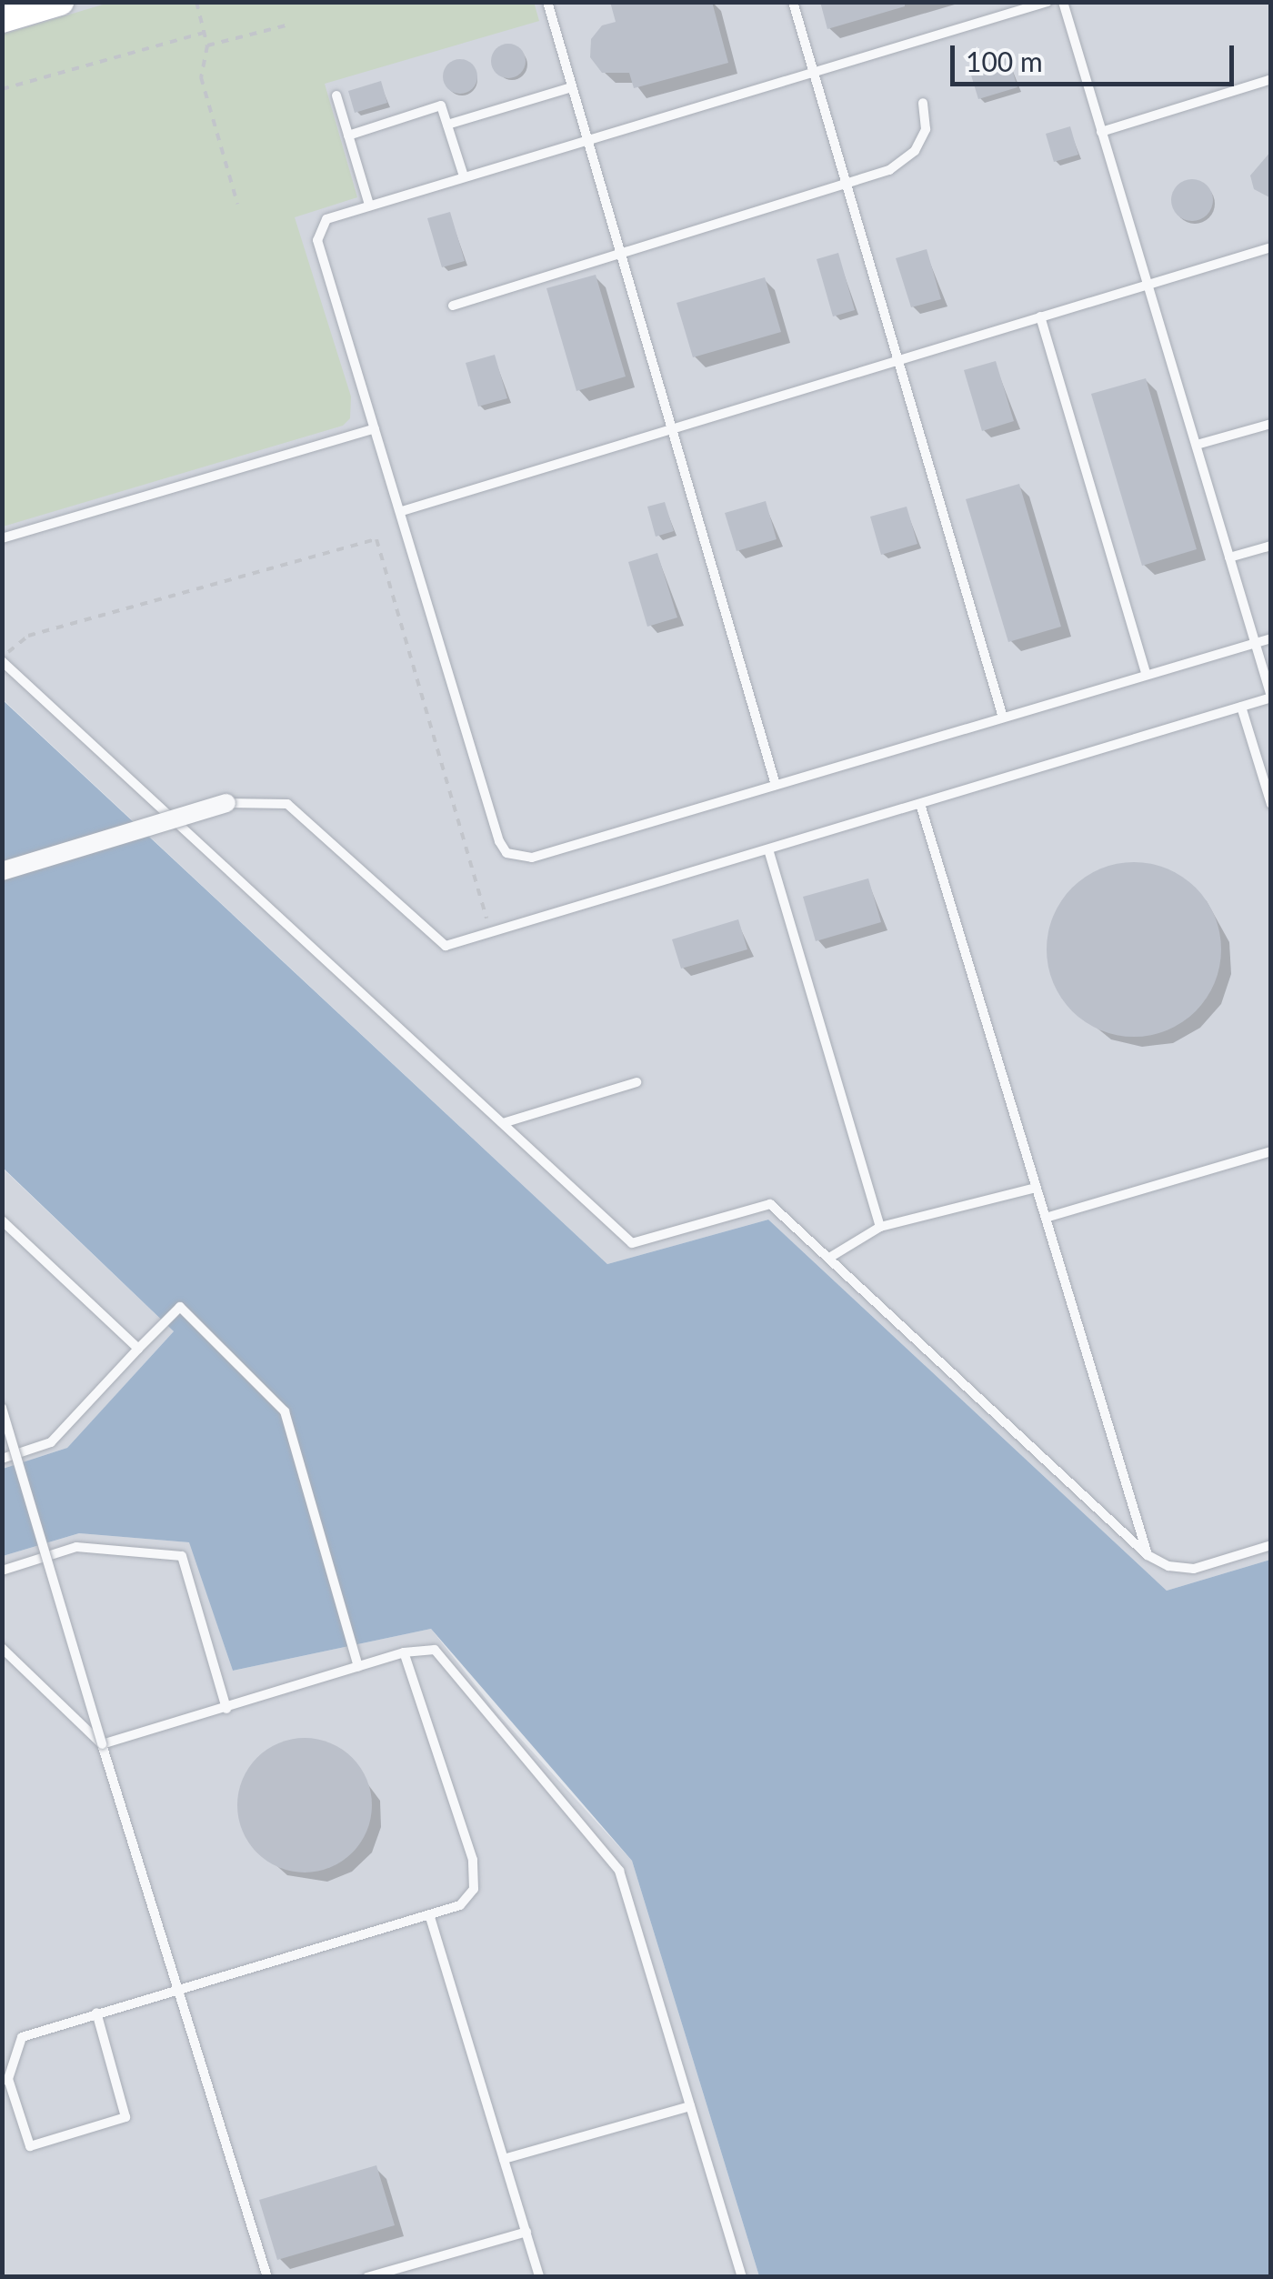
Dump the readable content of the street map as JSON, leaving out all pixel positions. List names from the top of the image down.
{
  "scale_bar": "100 m"
}
